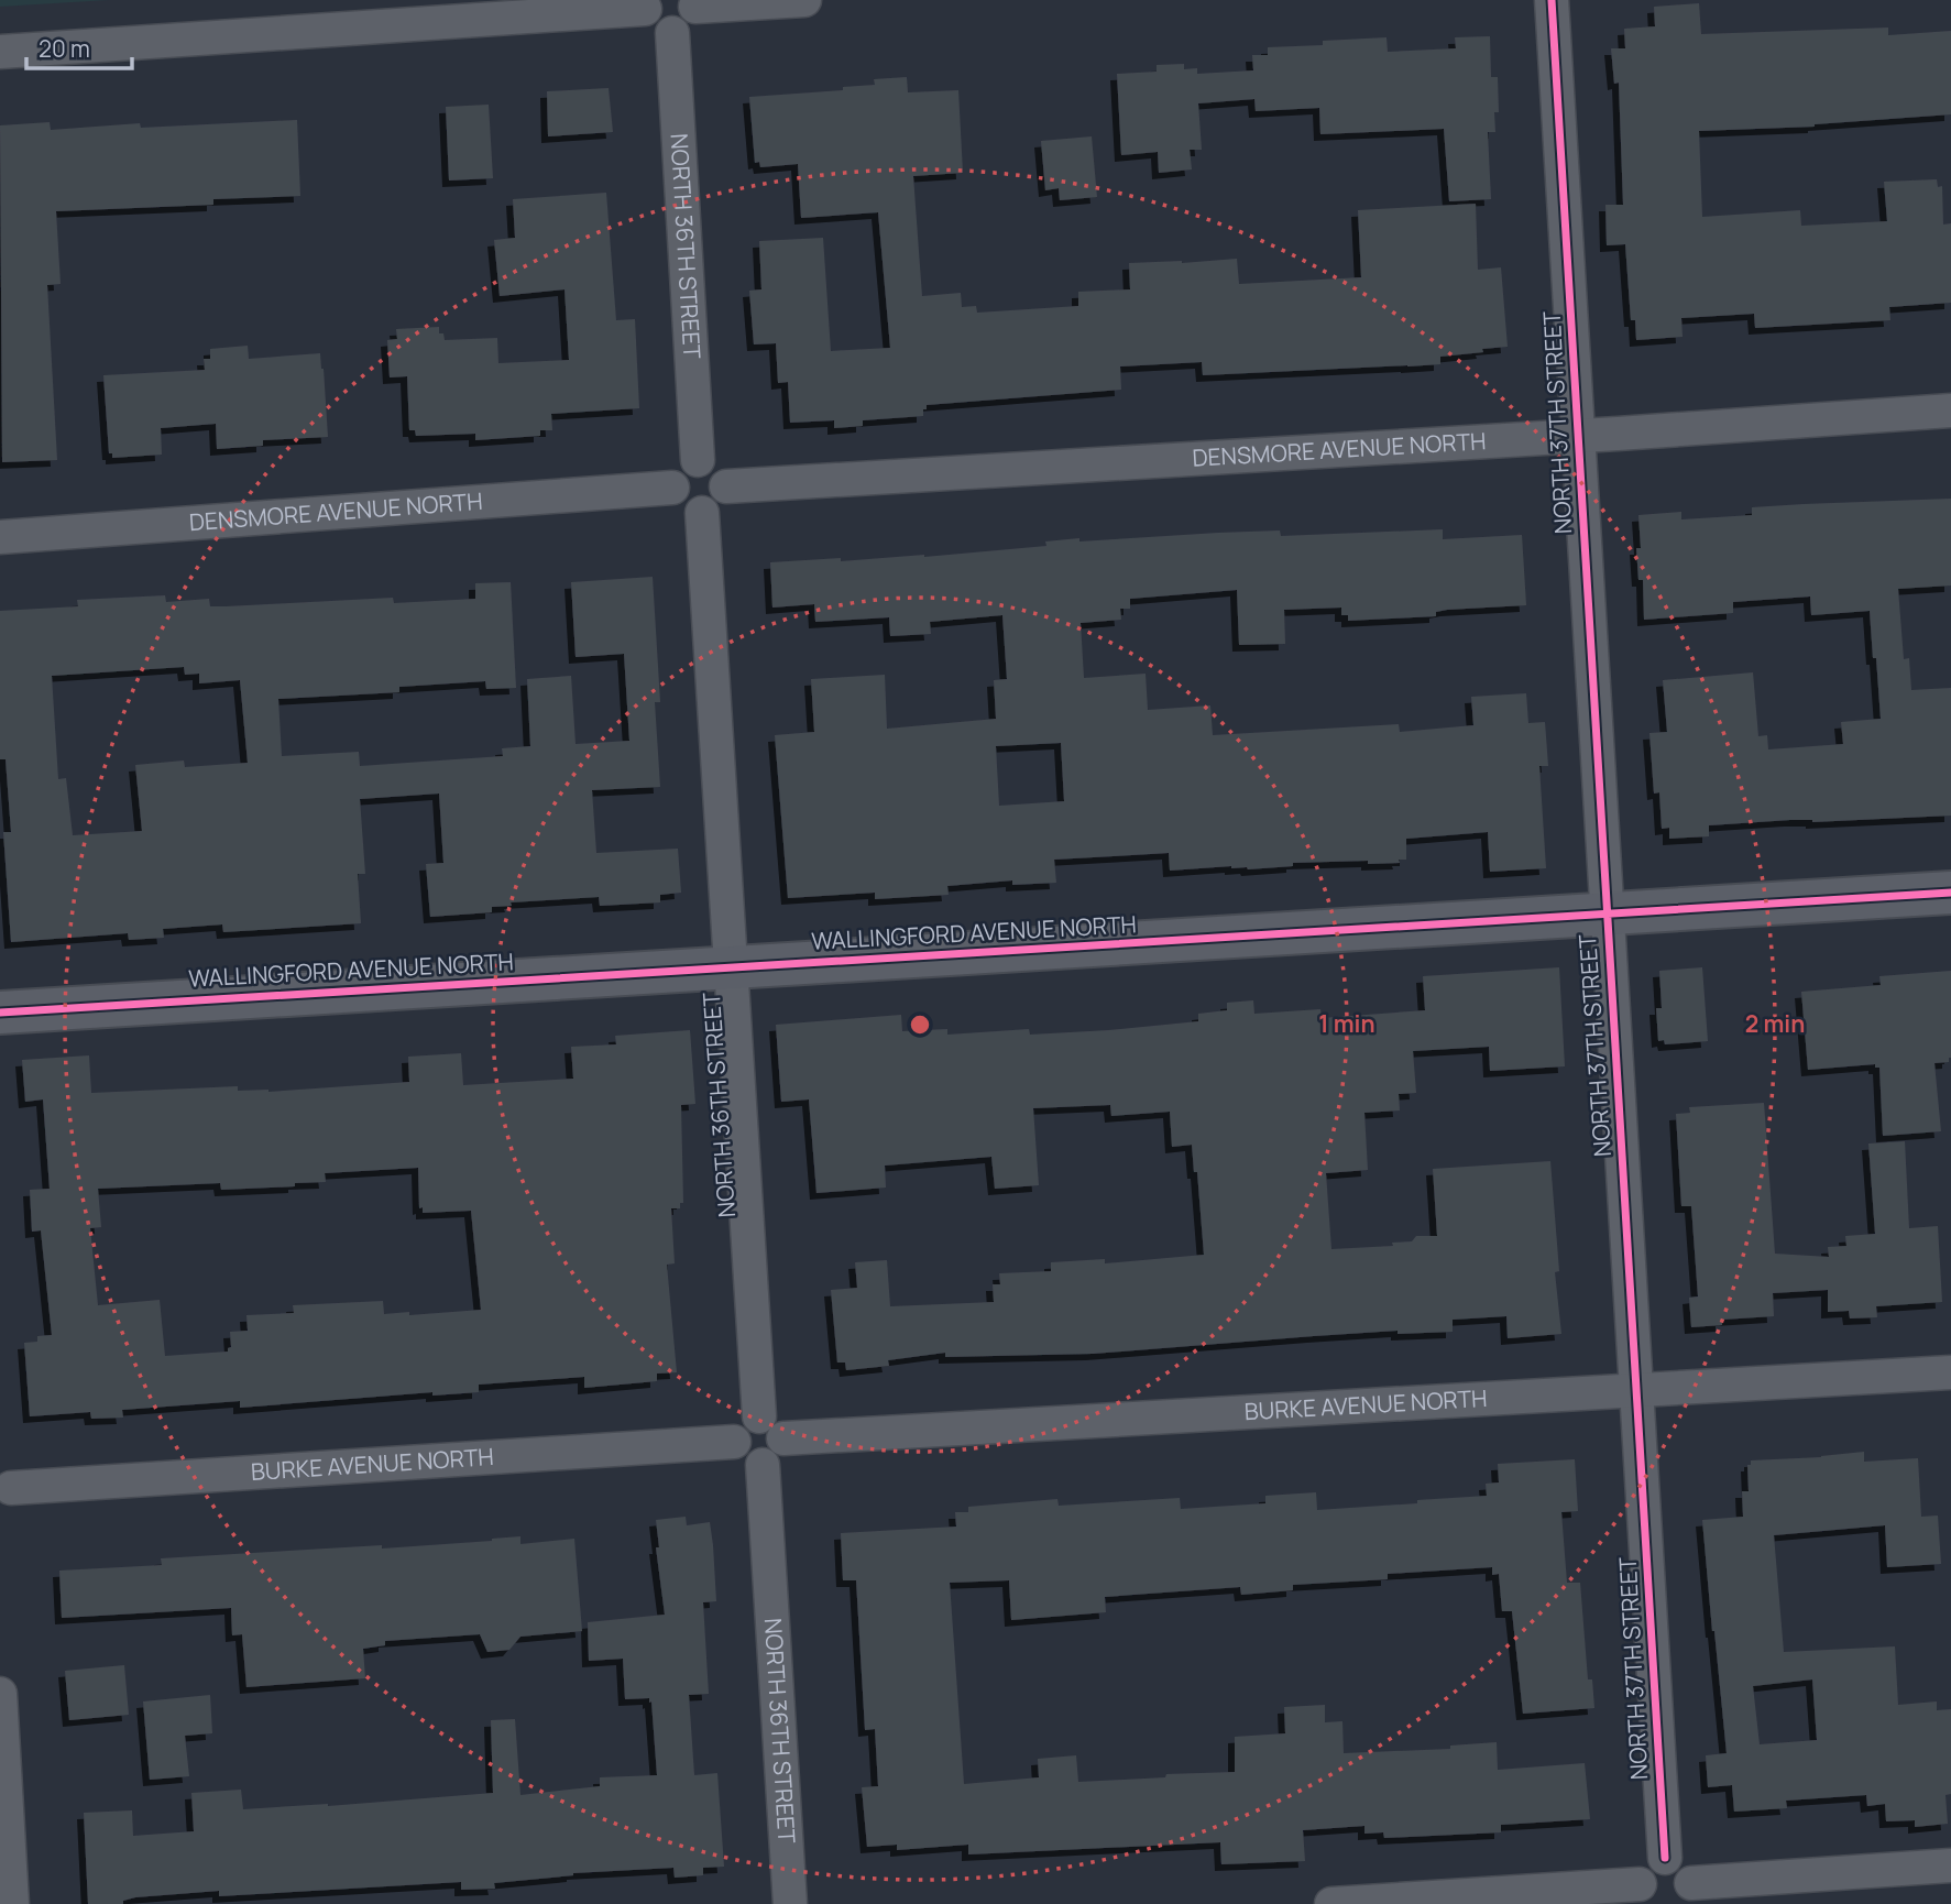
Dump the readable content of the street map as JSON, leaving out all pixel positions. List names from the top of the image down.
{
  "streets": {
    "street": [
      "NORTH 36TH STREET",
      "NORTH 37TH STREET",
      "DENSMORE AVENUE NORTH",
      "WALLINGFORD AVENUE NORTH",
      "BURKE AVENUE NORTH"
    ]
  },
  "crossings": [
    ["NORTH 36TH STREET", "DENSMORE AVENUE NORTH"],
    ["NORTH 36TH STREET", "WALLINGFORD AVENUE NORTH"],
    ["NORTH 36TH STREET", "BURKE AVENUE NORTH"],
    ["NORTH 37TH STREET", "DENSMORE AVENUE NORTH"],
    ["NORTH 37TH STREET", "WALLINGFORD AVENUE NORTH"],
    ["NORTH 37TH STREET", "BURKE AVENUE NORTH"]
  ],
  "scale_bar": "20 m",
  "rings": ["1 min", "2 min"]
}
